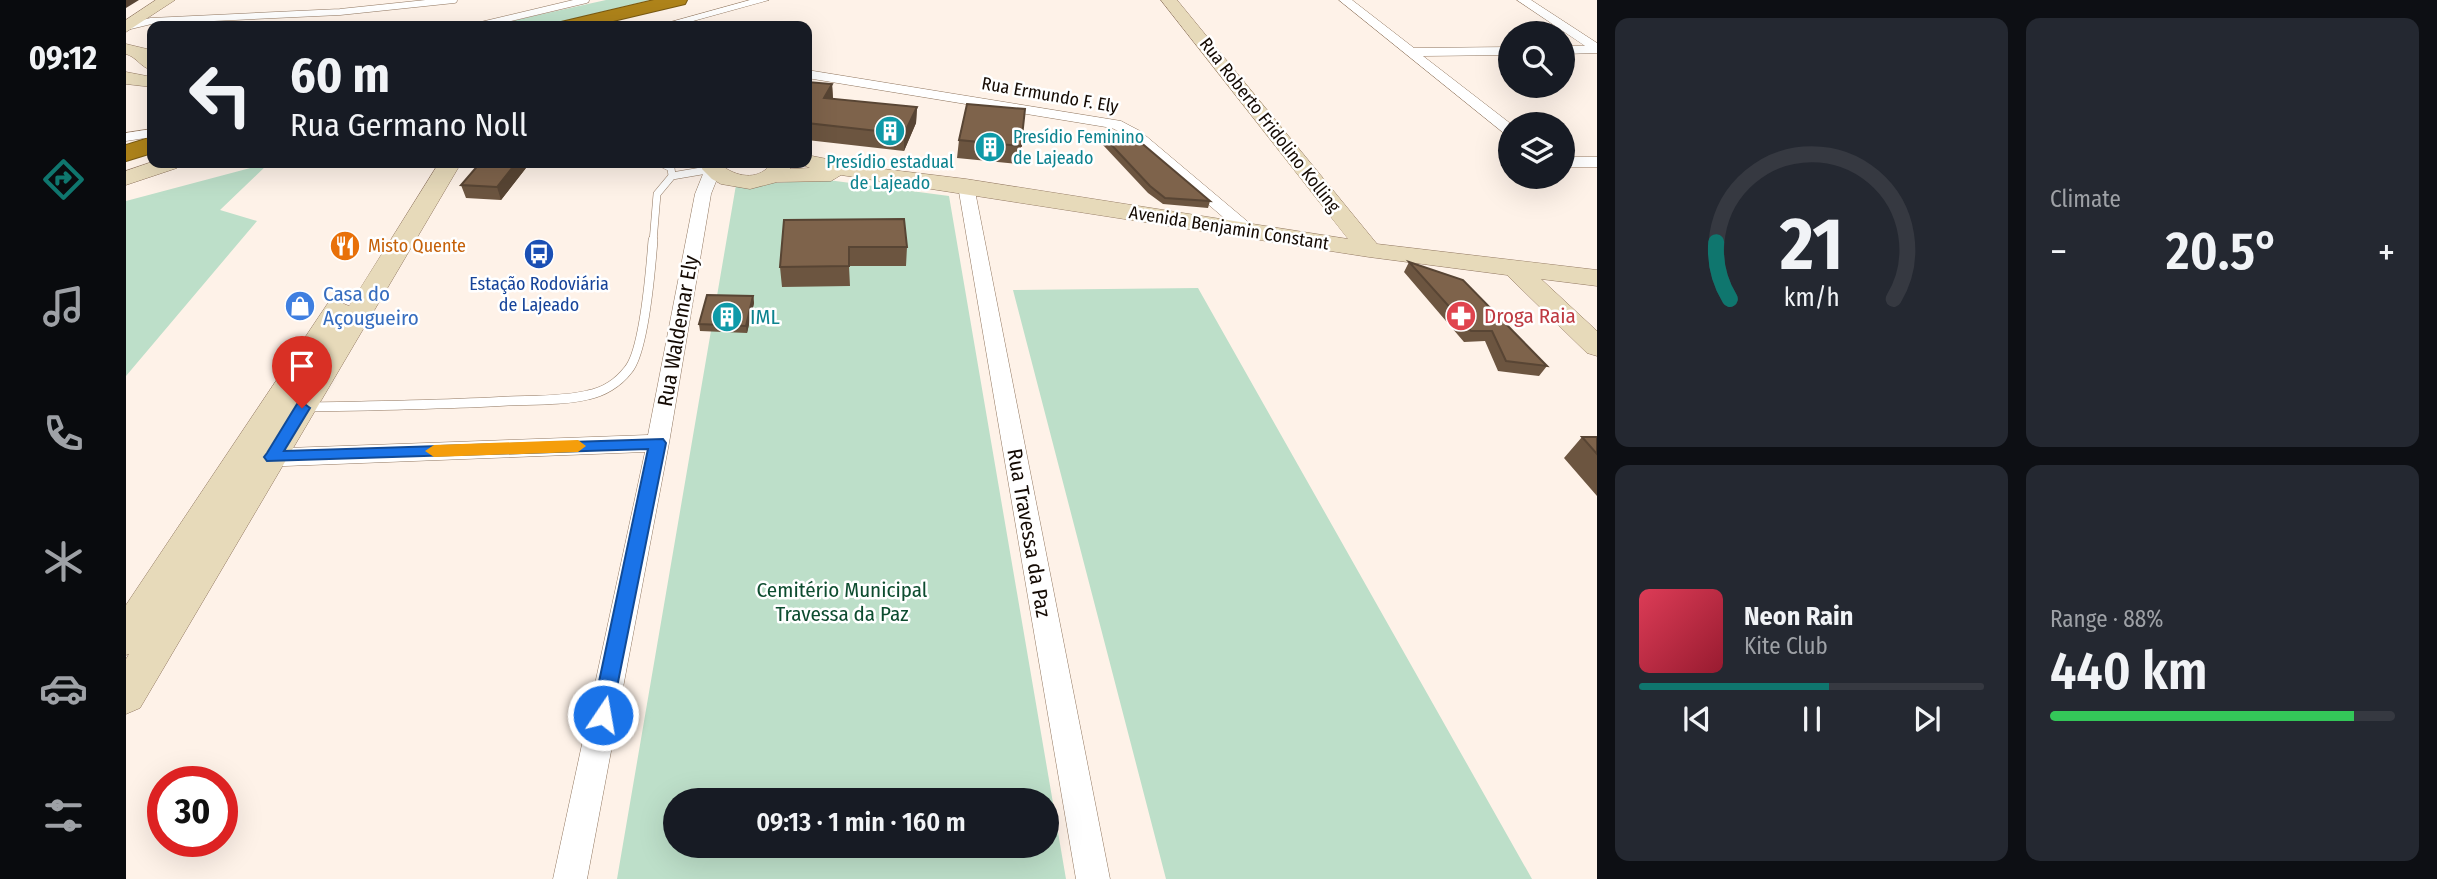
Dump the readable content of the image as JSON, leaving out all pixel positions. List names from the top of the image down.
{
  "streets": {
    "main road": ["Rua Roberto Fridolino Kolling", "Avenida Benjamin Constant"],
    "street": ["Rua Ermundo F. Ely", "Rua Waldemar Ely", "Rua Travessa da Paz"]
  },
  "crossings": [
    ["Rua Ermundo F. Ely", "Avenida Benjamin Constant"],
    ["Rua Roberto Fridolino Kolling", "Avenida Benjamin Constant"],
    ["Avenida Benjamin Constant", "Rua Travessa da Paz"]
  ],
  "parks": ["Cemitério Municipal Travessa da Paz"],
  "places": {
    "building": ["Presídio estadual de Lajeado", "Presídio Feminino de Lajeado", "IML"],
    "restaurant": ["Misto Quente"],
    "bus stop": ["Estação Rodoviária de Lajeado"],
    "shop": ["Casa do Açougueiro"],
    "pharmacy": ["Droga Raia"]
  },
  "page": {
    "tabs": "09:12",
    "tile": [
      "Climate",
      ["Range · 88%", "440 km"]
    ],
    "turn": ["60 m", "Rua Germano Noll"],
    "heat": ["−", "20.5°", "+"],
    "song": ["Neon Rain", "Kite Club"],
    "limit": "30",
    "trip": "09:13 · 1 min · 160 m",
    "gauge": ["21", "km/h"]
  }
}
